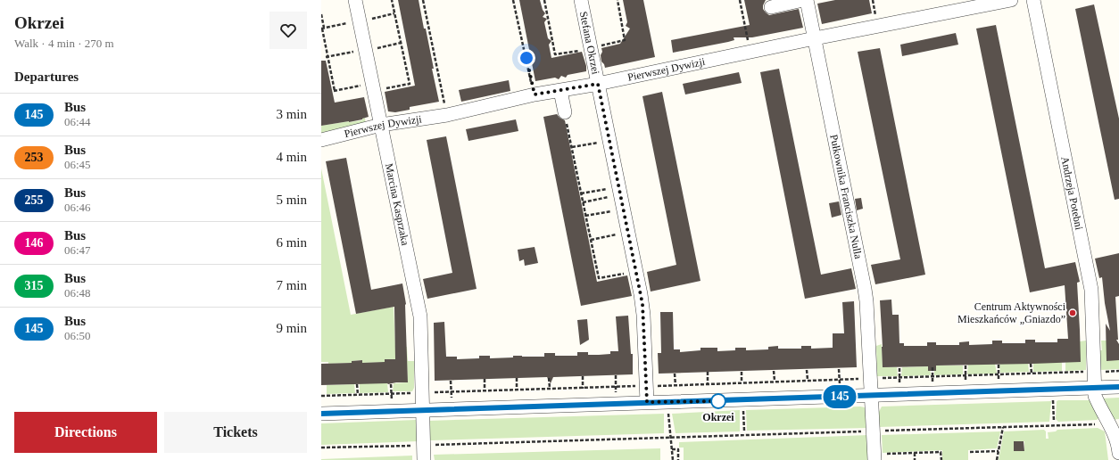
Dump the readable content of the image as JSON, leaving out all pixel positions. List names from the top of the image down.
{
  "streets": {
    "street": [
      "Stefana Okrzei",
      "Pierwszej Dywizji",
      "Andrzeja Potebni",
      "Pułkownika Franciszka Nulla",
      "Marcina Kasprzaka"
    ]
  },
  "crossings": [
    ["Stefana Okrzei", "Pierwszej Dywizji"],
    ["Pierwszej Dywizji", "Pułkownika Franciszka Nulla"],
    ["Pierwszej Dywizji", "Marcina Kasprzaka"]
  ],
  "places": ["Centrum Aktywności Mieszkańców „Gniazdo”", "Okrzei"],
  "lines": ["bus line 145"],
  "page": {
    "heading": [
      ["Okrzei", "Walk · 4 min · 270 m"],
      "Departures"
    ],
    "on_map": "145",
    "list": [
      {
        "mark": "145",
        "name": "Bus",
        "note": "06:44",
        "value": "3 min"
      },
      {
        "mark": "253",
        "name": "Bus",
        "note": "06:45",
        "value": "4 min"
      },
      {
        "mark": "255",
        "name": "Bus",
        "note": "06:46",
        "value": "5 min"
      },
      {
        "mark": "146",
        "name": "Bus",
        "note": "06:47",
        "value": "6 min"
      },
      {
        "mark": "315",
        "name": "Bus",
        "note": "06:48",
        "value": "7 min"
      },
      {
        "mark": "145",
        "name": "Bus",
        "note": "06:50",
        "value": "9 min"
      }
    ],
    "buttons": ["Directions", "Tickets"]
  }
}
